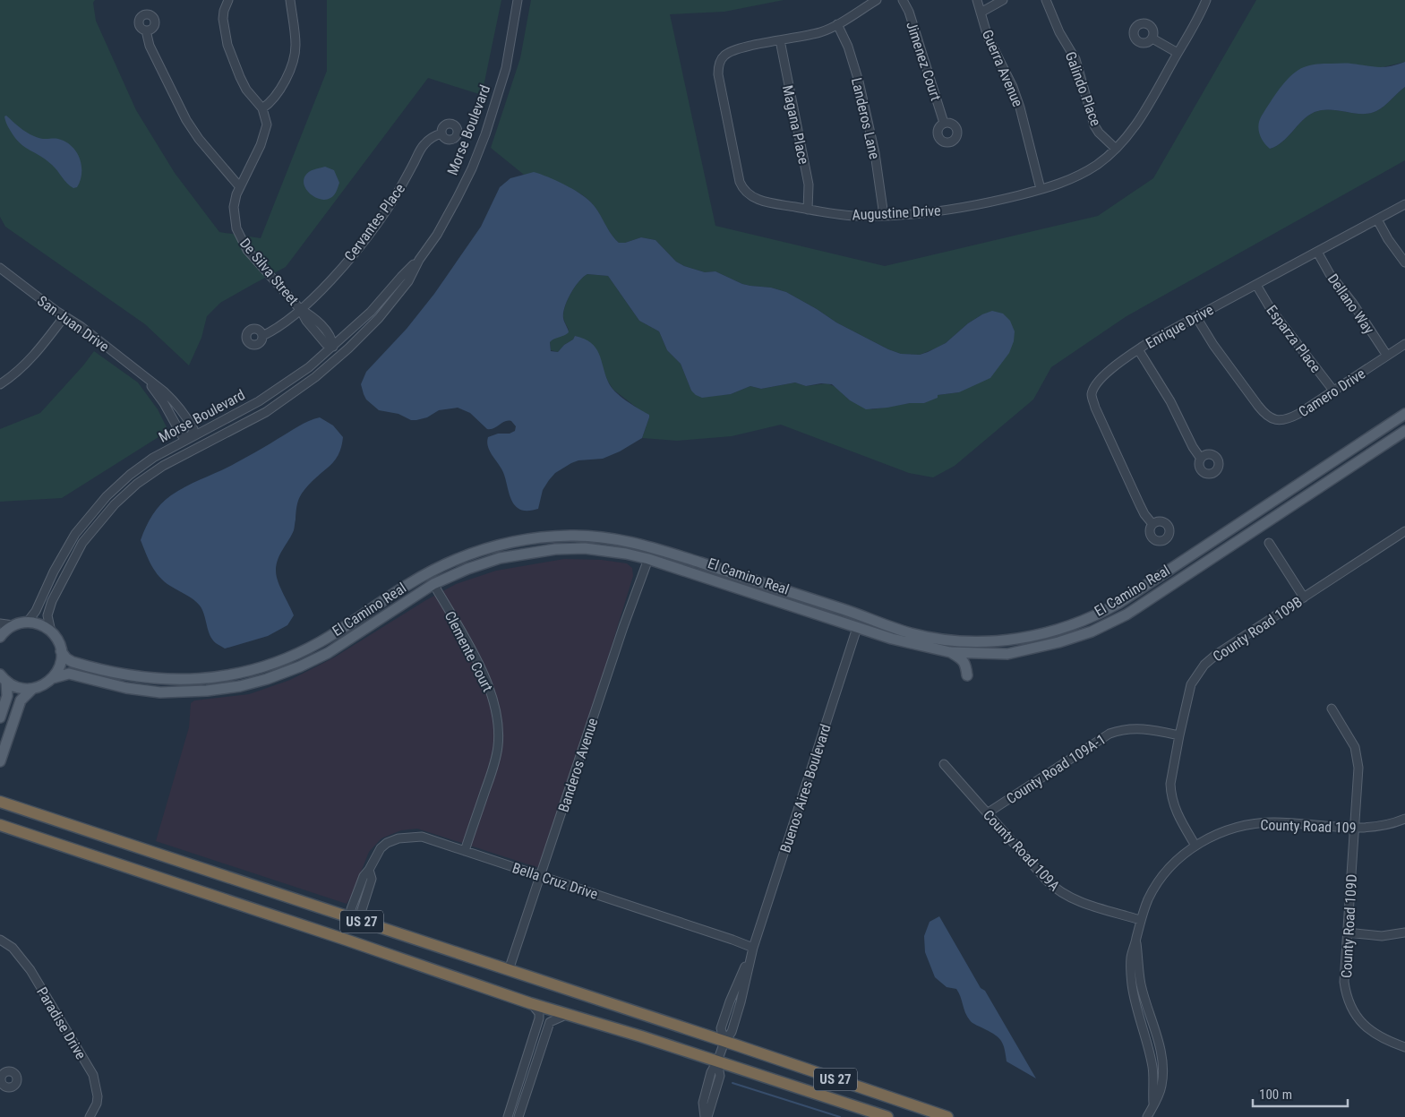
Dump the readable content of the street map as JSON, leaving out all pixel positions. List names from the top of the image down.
{
  "streets": {
    "highway": ["US 27"],
    "main road": ["El Camino Real"],
    "street": [
      "Jimenez Court",
      "Guerra Avenue",
      "Galindo Place",
      "Landeros Lane",
      "Magana Place",
      "Morse Boulevard",
      "Augustine Drive",
      "Cervantes Place",
      "De Silva Street",
      "Dellano Way",
      "San Juan Drive",
      "Enrique Drive",
      "Esparza Place",
      "Camero Drive",
      "County Road 109B",
      "Clemente Court",
      "Banderos Avenue",
      "County Road 109A-1",
      "Buenos Aires Boulevard",
      "County Road 109",
      "County Road 109A",
      "Bella Cruz Drive",
      "County Road 109D",
      "Paradise Drive"
    ]
  },
  "crossings": [
    ["Guerra Avenue", "Augustine Drive"],
    ["Galindo Place", "Augustine Drive"],
    ["Landeros Lane", "Augustine Drive"],
    ["Magana Place", "Augustine Drive"],
    ["Morse Boulevard", "De Silva Street"],
    ["Morse Boulevard", "San Juan Drive"],
    ["Cervantes Place", "De Silva Street"],
    ["Dellano Way", "Enrique Drive"],
    ["Dellano Way", "Camero Drive"],
    ["Enrique Drive", "Esparza Place"],
    ["Enrique Drive", "Camero Drive"],
    ["Esparza Place", "Camero Drive"],
    ["El Camino Real", "Clemente Court"],
    ["El Camino Real", "Banderos Avenue"],
    ["El Camino Real", "Buenos Aires Boulevard"],
    ["County Road 109B", "County Road 109A-1"],
    ["County Road 109B", "County Road 109"],
    ["Clemente Court", "Bella Cruz Drive"],
    ["Banderos Avenue", "Bella Cruz Drive"],
    ["Banderos Avenue", "US 27"],
    ["County Road 109A-1", "County Road 109A"],
    ["Buenos Aires Boulevard", "Bella Cruz Drive"],
    ["Buenos Aires Boulevard", "US 27"],
    ["County Road 109", "County Road 109A"],
    ["County Road 109", "County Road 109D"],
    ["Bella Cruz Drive", "US 27"]
  ],
  "scale_bar": "100 m"
}
